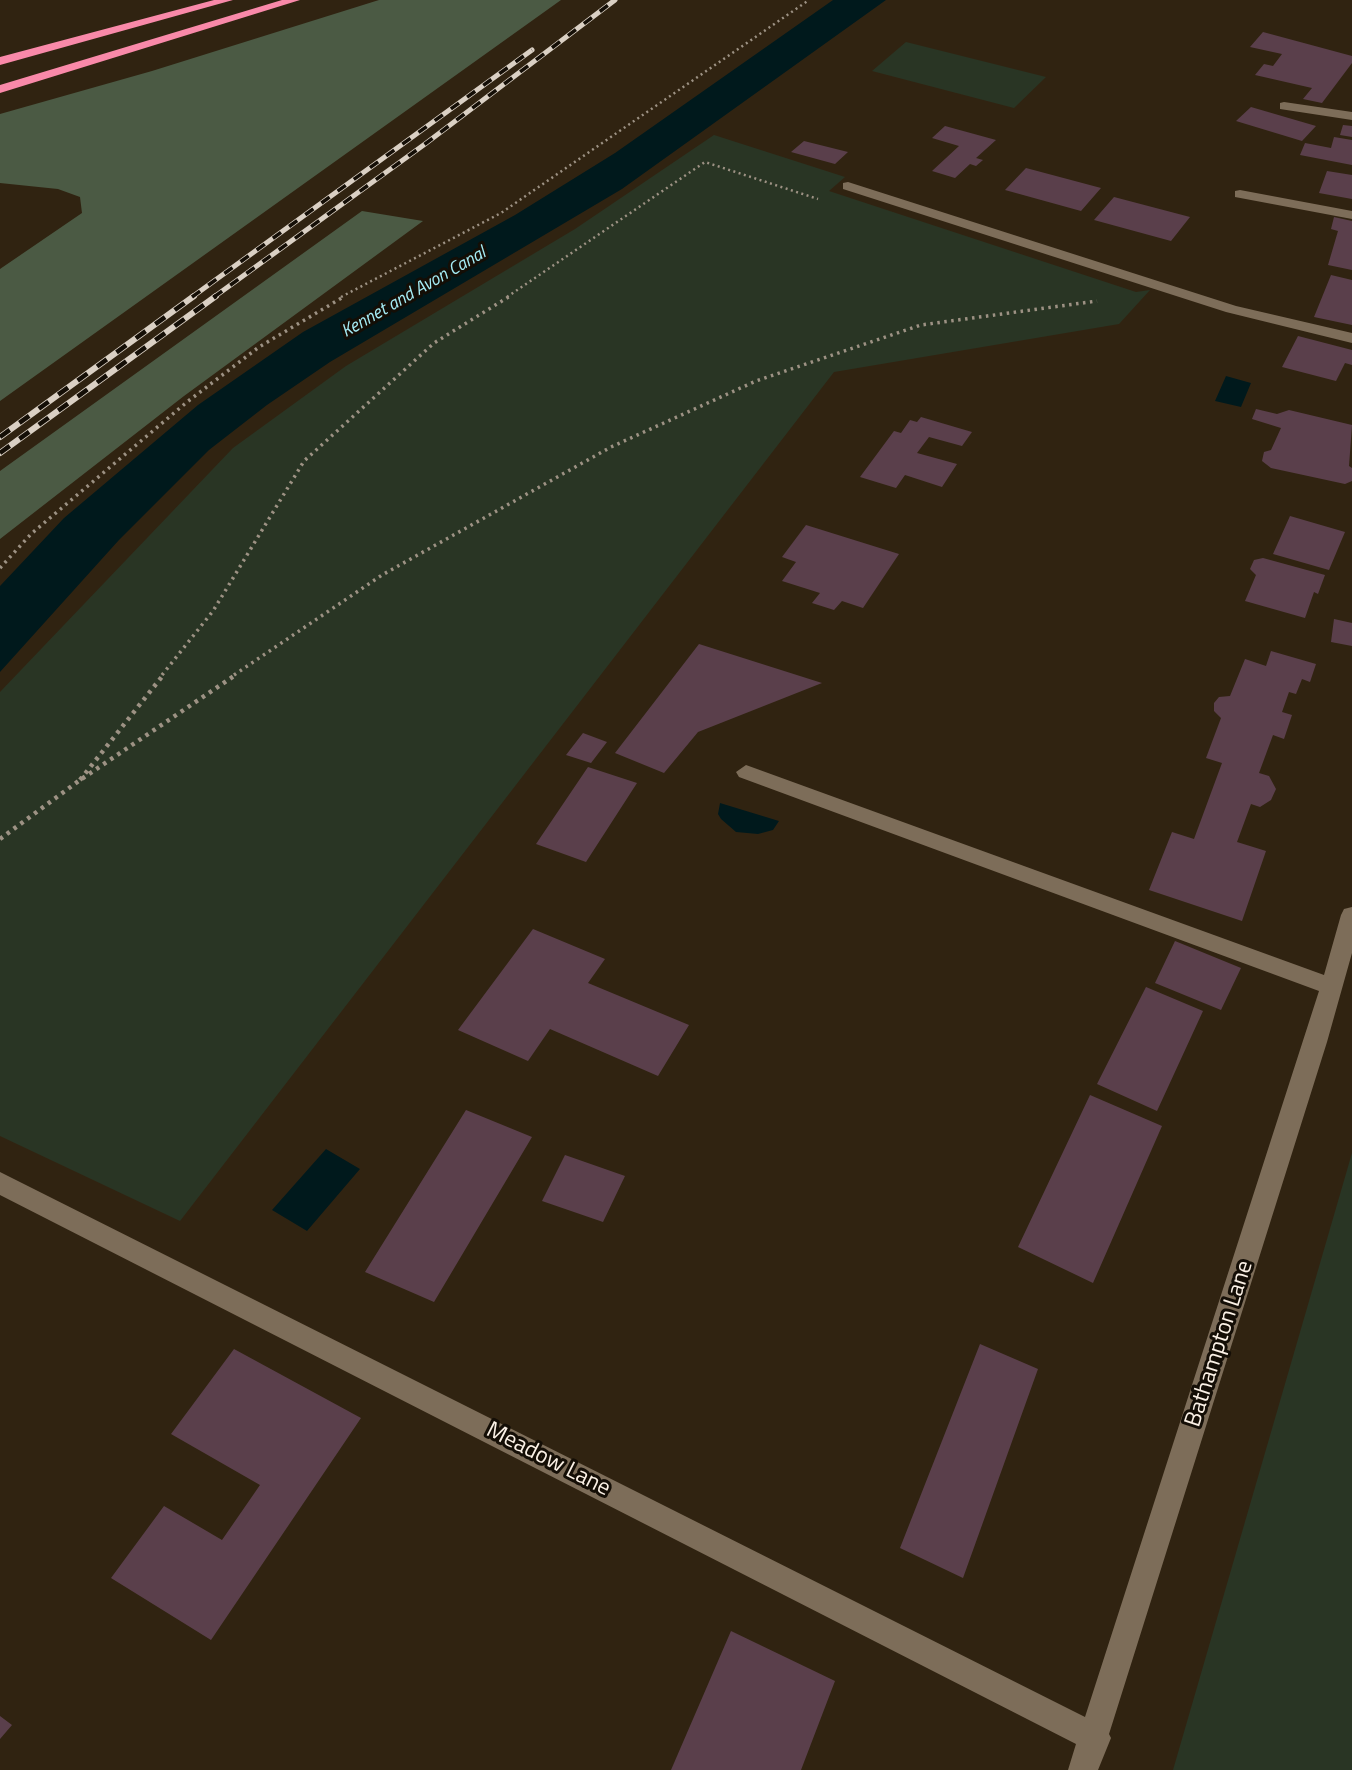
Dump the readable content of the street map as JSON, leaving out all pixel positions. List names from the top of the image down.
{
  "streets": {
    "street": ["Bathampton Lane", "Meadow Lane"]
  },
  "crossings": [
    ["Bathampton Lane", "Meadow Lane"]
  ],
  "water": ["Kennet and Avon Canal"]
}
